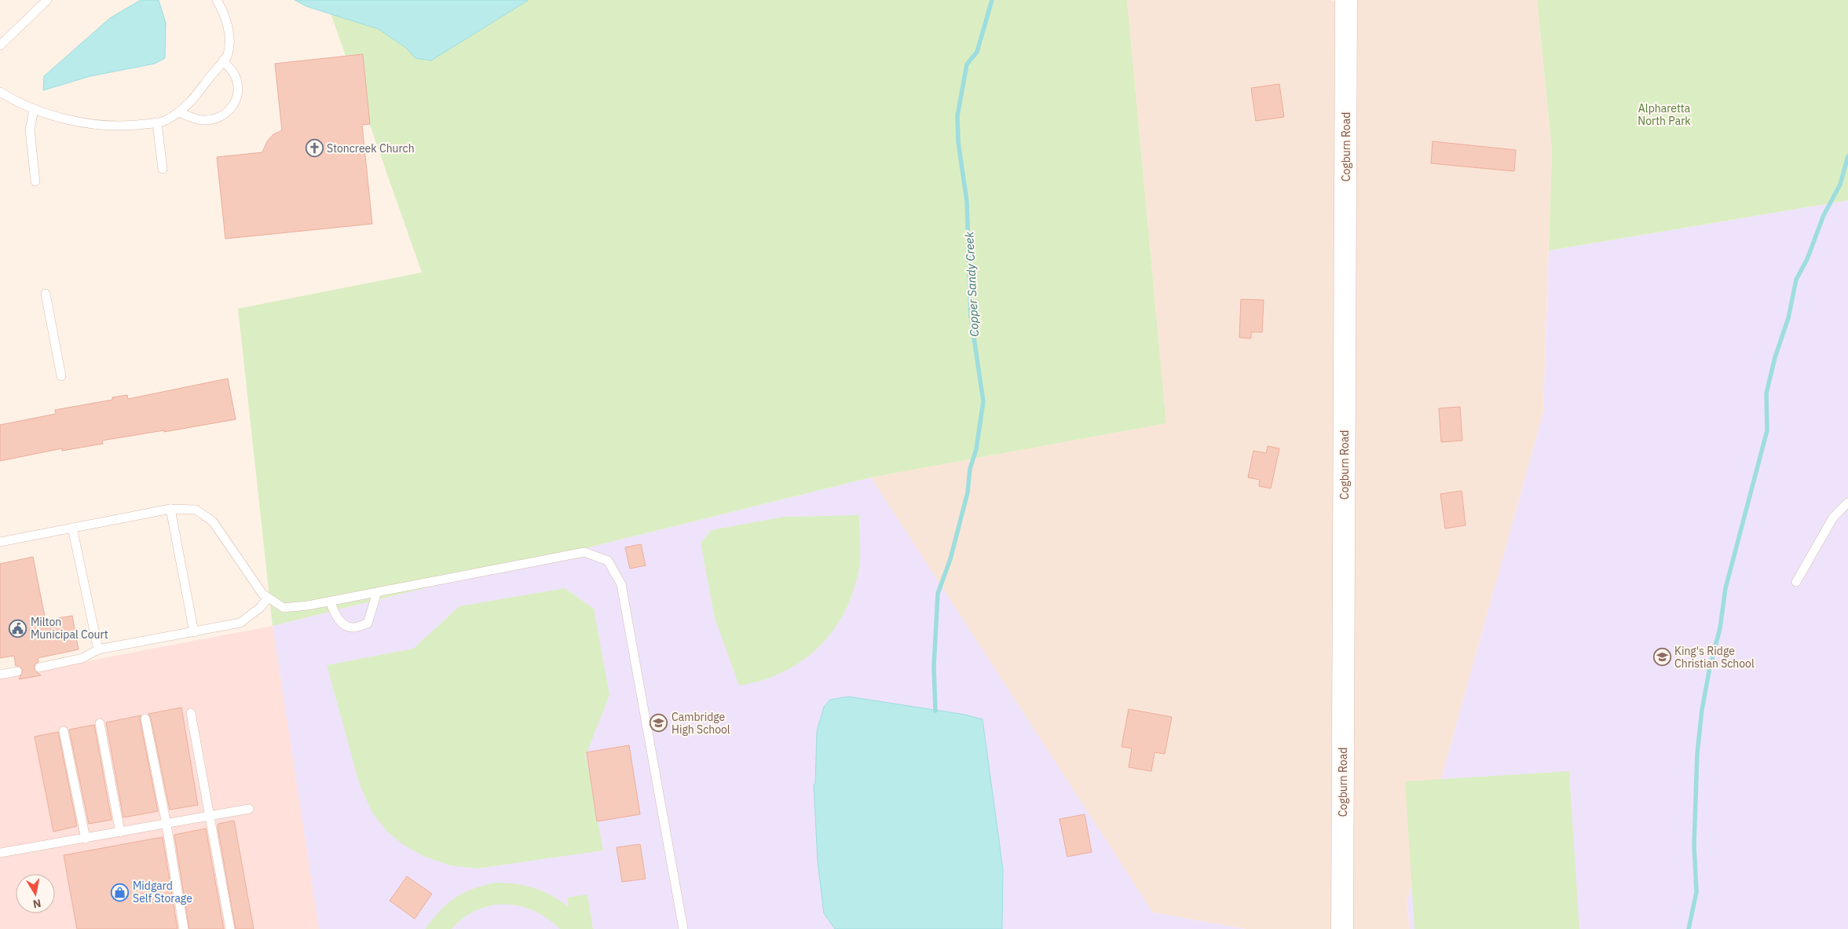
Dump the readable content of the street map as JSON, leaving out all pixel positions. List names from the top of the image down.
{
  "streets": {
    "street": ["Cogburn Road"]
  },
  "water": ["Copper Sandy Creek"],
  "parks": ["Alpharetta North Park"],
  "places": {
    "church": ["Stoncreek Church"],
    "public building": ["Milton Municipal Court"],
    "school or university": ["King's Ridge Christian School", "Cambridge High School"],
    "shop": ["Midgard Self Storage"]
  },
  "north": "bottom"
}
